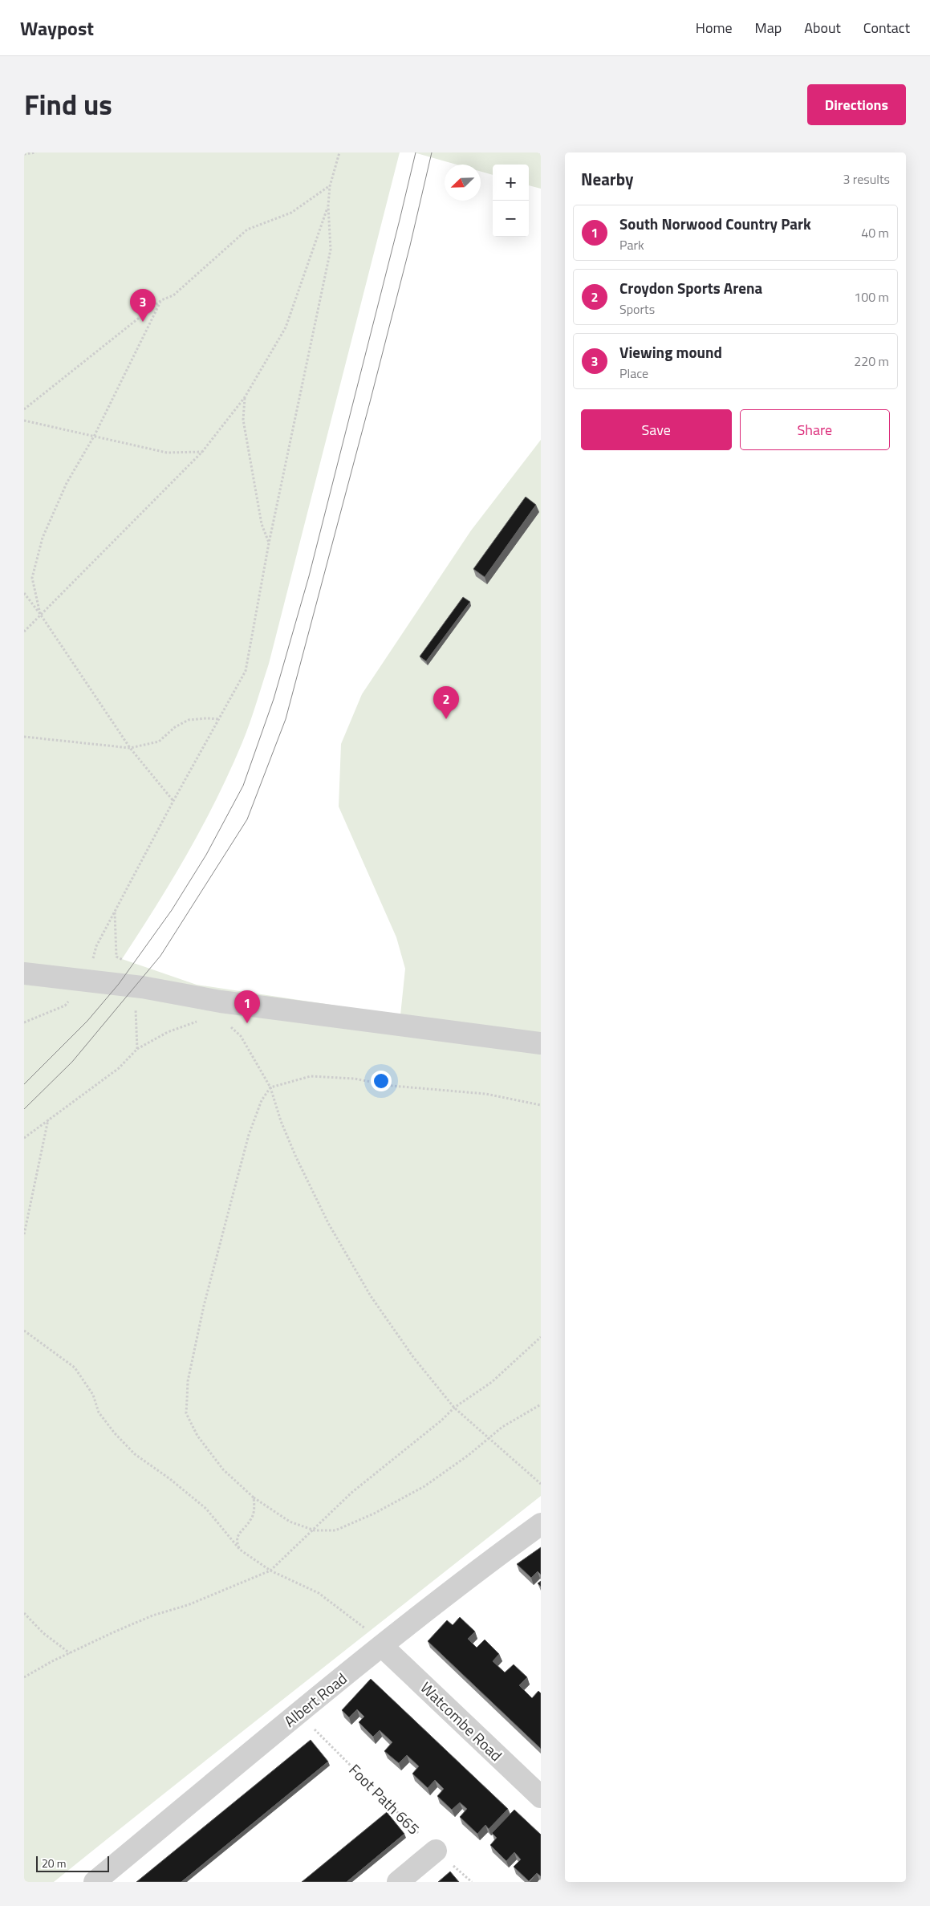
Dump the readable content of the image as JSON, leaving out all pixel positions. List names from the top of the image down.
{
  "streets": {
    "street": ["Albert Road", "Watcombe Road"],
    "path": ["Foot Path 665"]
  },
  "crossings": [
    ["Albert Road", "Watcombe Road"],
    ["Albert Road", "Foot Path 665"]
  ],
  "scale_bar": "20 m",
  "north": "bottom left",
  "page": {
    "header": "Waypost",
    "nav": [
      "Home",
      "Map",
      "About",
      "Contact"
    ],
    "title": "Find us",
    "buttons": [
      "Directions",
      ["Save", "Share"]
    ],
    "heading": ["Nearby", "3 results"],
    "map_buttons": ["+", "−"],
    "list": [
      {
        "mark": "1",
        "name": "South Norwood Country Park",
        "note": "Park",
        "value": "40 m"
      },
      {
        "mark": "2",
        "name": "Croydon Sports Arena",
        "note": "Sports",
        "value": "100 m"
      },
      {
        "mark": "3",
        "name": "Viewing mound",
        "note": "Place",
        "value": "220 m"
      }
    ],
    "pins": ["3", "2", "1"],
    "scale": "20 m"
  }
}
